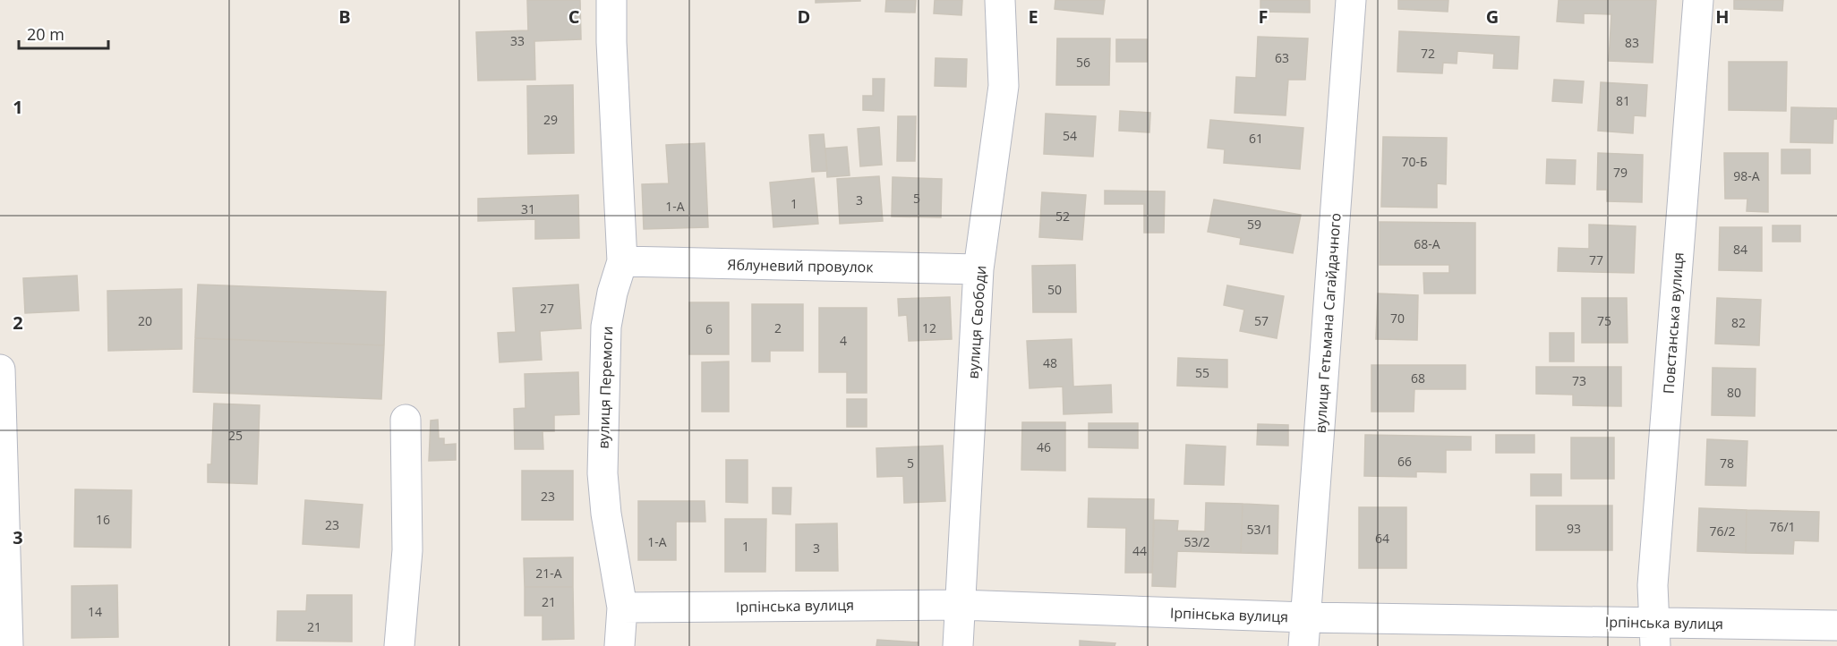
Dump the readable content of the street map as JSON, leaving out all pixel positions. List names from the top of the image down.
{
  "streets": {
    "street": [
      "Яблуневий провулок",
      "вулиця Свободи",
      "вулиця Гетьмана Сагайдачного",
      "Повстанська вулиця",
      "вулиця Перемоги",
      "Ірпінська вулиця"
    ]
  },
  "crossings": [
    ["Яблуневий провулок", "вулиця Свободи"],
    ["Яблуневий провулок", "вулиця Перемоги"],
    ["вулиця Свободи", "Ірпінська вулиця"],
    ["вулиця Гетьмана Сагайдачного", "Ірпінська вулиця"],
    ["Повстанська вулиця", "Ірпінська вулиця"],
    ["вулиця Перемоги", "Ірпінська вулиця"]
  ],
  "house_numbers": [
    "33",
    "83",
    "72",
    "63",
    "56",
    "81",
    "29",
    "54",
    "61",
    "70-Б",
    "79",
    "98-А",
    "5",
    "3",
    "1",
    "1-А",
    "31",
    "52",
    "59",
    "68-А",
    "84",
    "77",
    "50",
    "27",
    "70",
    "20",
    "57",
    "75",
    "82",
    "2",
    "12",
    "6",
    "4",
    "48",
    "55",
    "68",
    "73",
    "80",
    "25",
    "46",
    "66",
    "5",
    "78",
    "23",
    "16",
    "23",
    "76/1",
    "93",
    "53/1",
    "76/2",
    "64",
    "1-А",
    "53/2",
    "1",
    "3",
    "44",
    "21-А",
    "21",
    "14",
    "21"
  ],
  "scale_bar": "20 m",
  "grid": {
    "columns": [
      "B",
      "C",
      "D",
      "E",
      "F",
      "G",
      "H"
    ],
    "rows": ["1", "2", "3"]
  }
}
